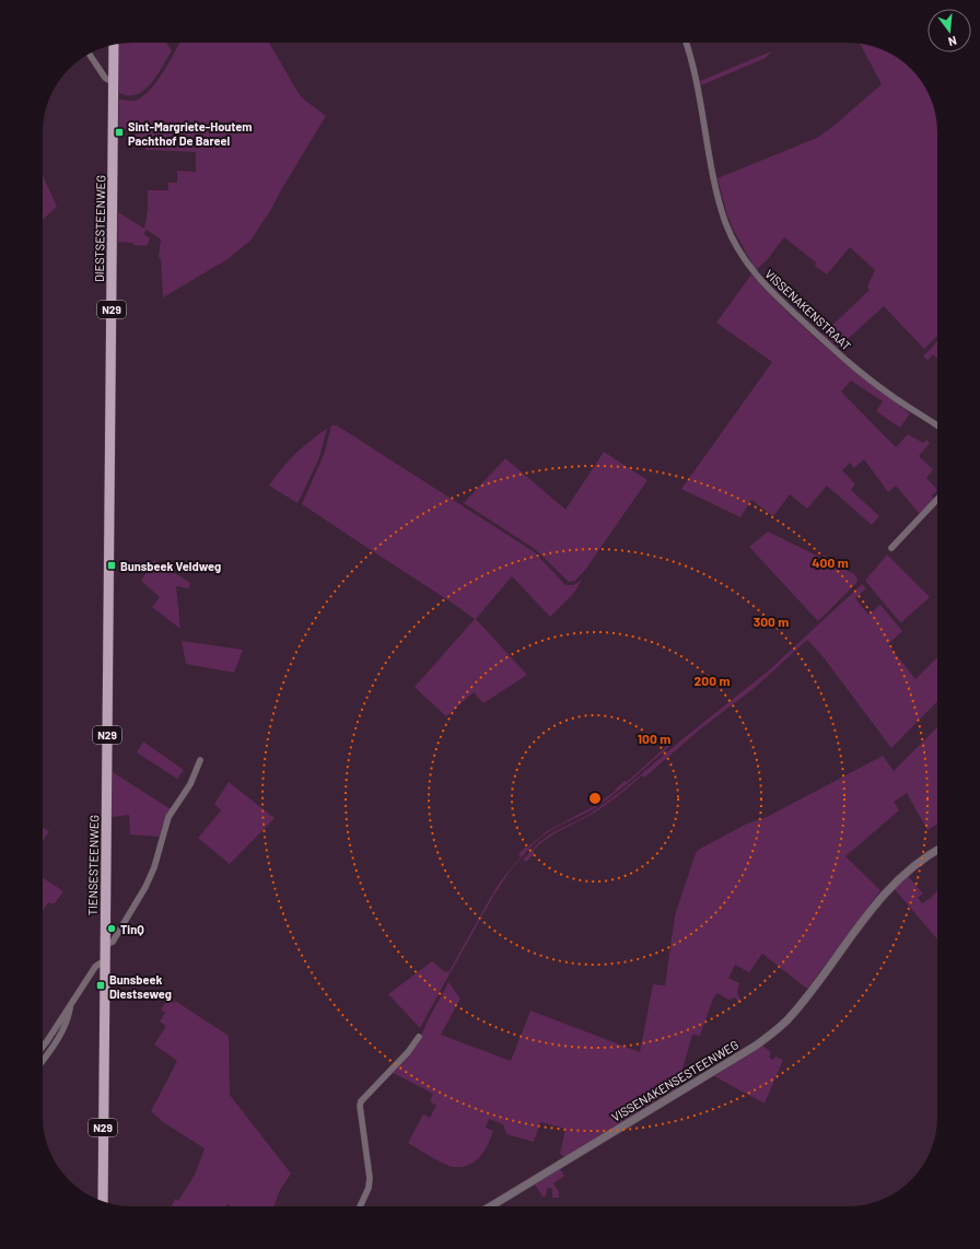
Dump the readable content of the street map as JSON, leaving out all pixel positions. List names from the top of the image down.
{
  "streets": {
    "main road": ["DIESTSESTEENWEG", "N29", "TIENSESTEENWEG"],
    "street": ["VISSENAKENSTRAAT", "VISSENAKENSESTEENWEG"]
  },
  "crossings": [
    ["DIESTSESTEENWEG", "TIENSESTEENWEG"]
  ],
  "places": {
    "transit": ["Sint-Margriete-Houtem Pachthof De Bareel", "Bunsbeek Veldweg", "Bunsbeek Diestseweg"],
    "other": ["TinQ"]
  },
  "north": "bottom",
  "rings": [
    "400 m",
    "300 m",
    "200 m",
    "100 m"
  ]
}
